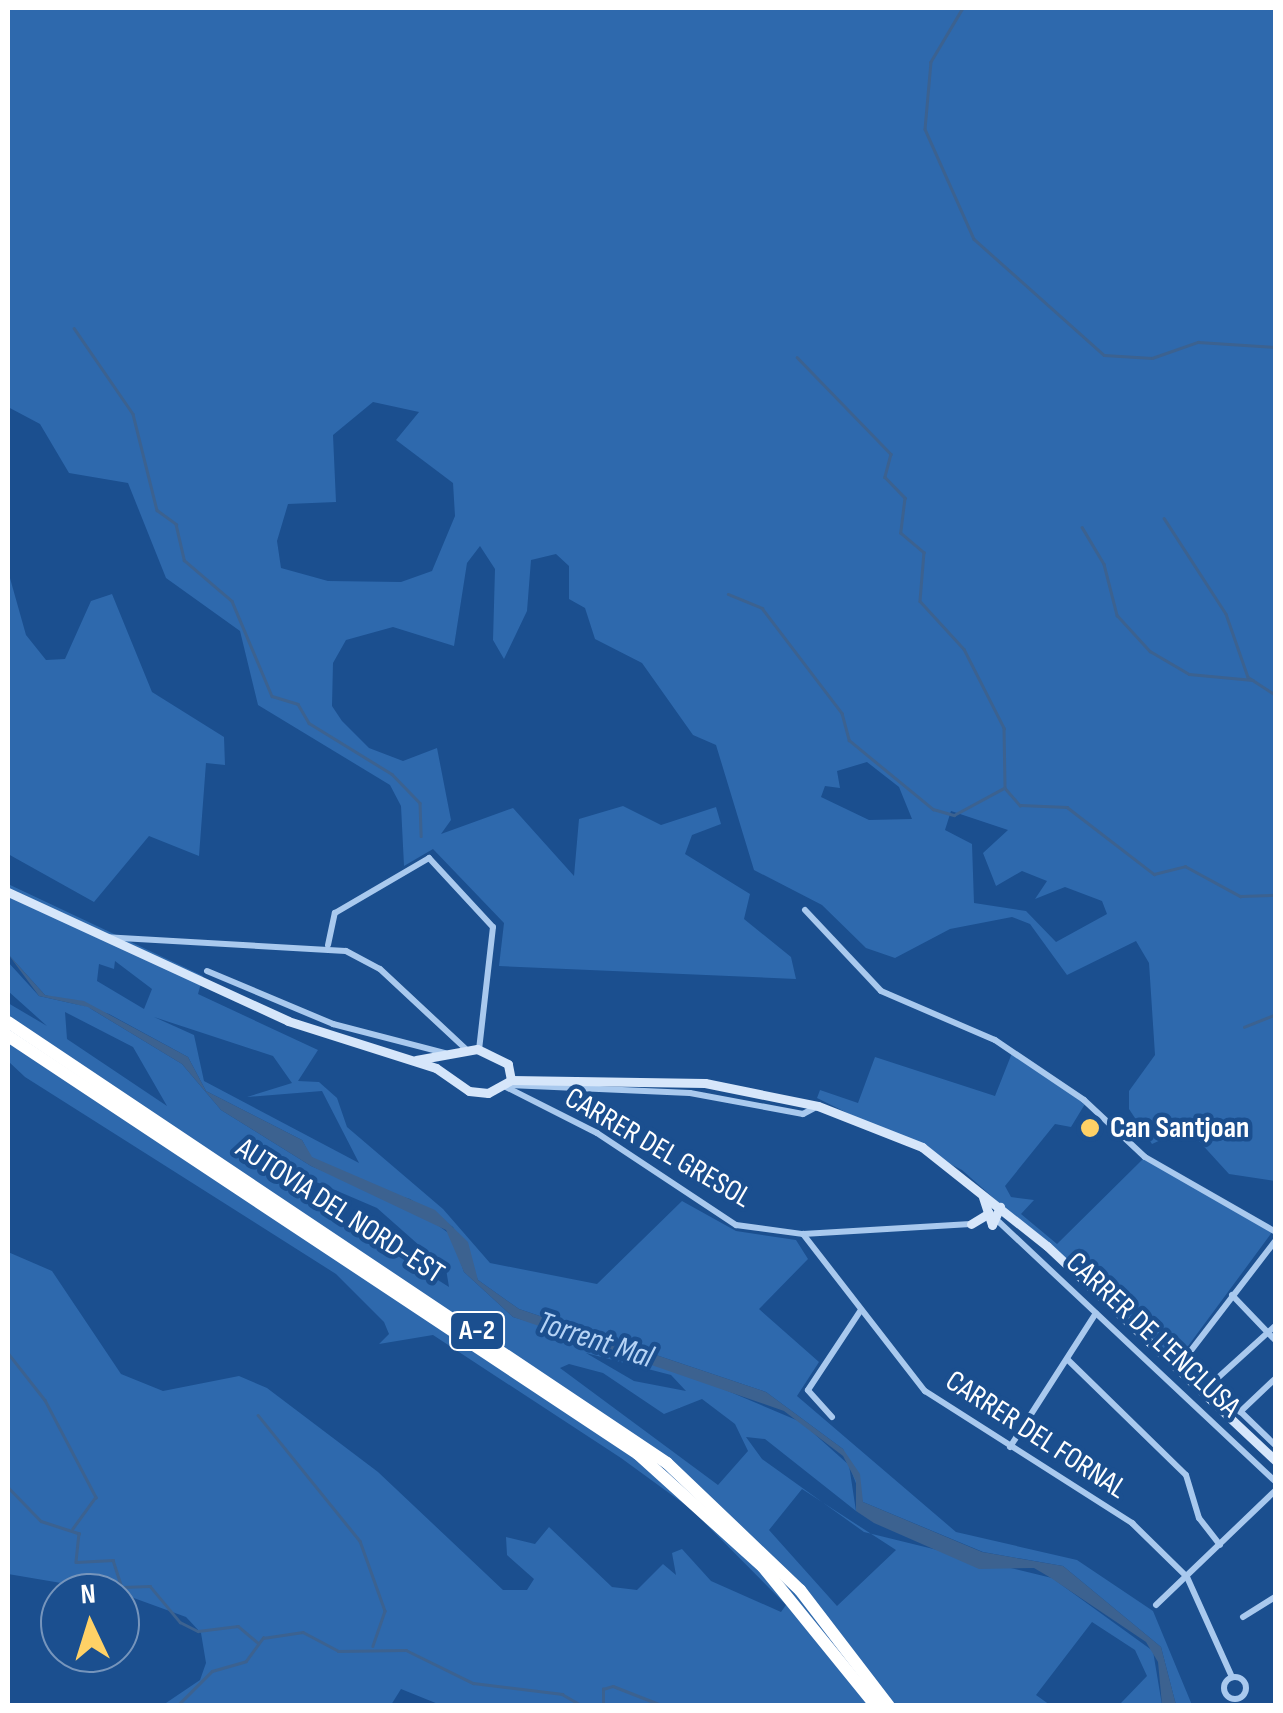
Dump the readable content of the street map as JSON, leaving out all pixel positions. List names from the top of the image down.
{
  "streets": {
    "highway": ["AUTOVIA DEL NORD-EST", "A-2"],
    "street": ["CARRER DEL GRESOL", "CARRER DE L'ENCLUSA", "CARRER DEL FORNAL"]
  },
  "crossings": [
    ["CARRER DEL GRESOL", "CARRER DEL FORNAL"]
  ],
  "water": ["Torrent Mal"],
  "places": ["Can Santjoan"],
  "north": "top"
}
